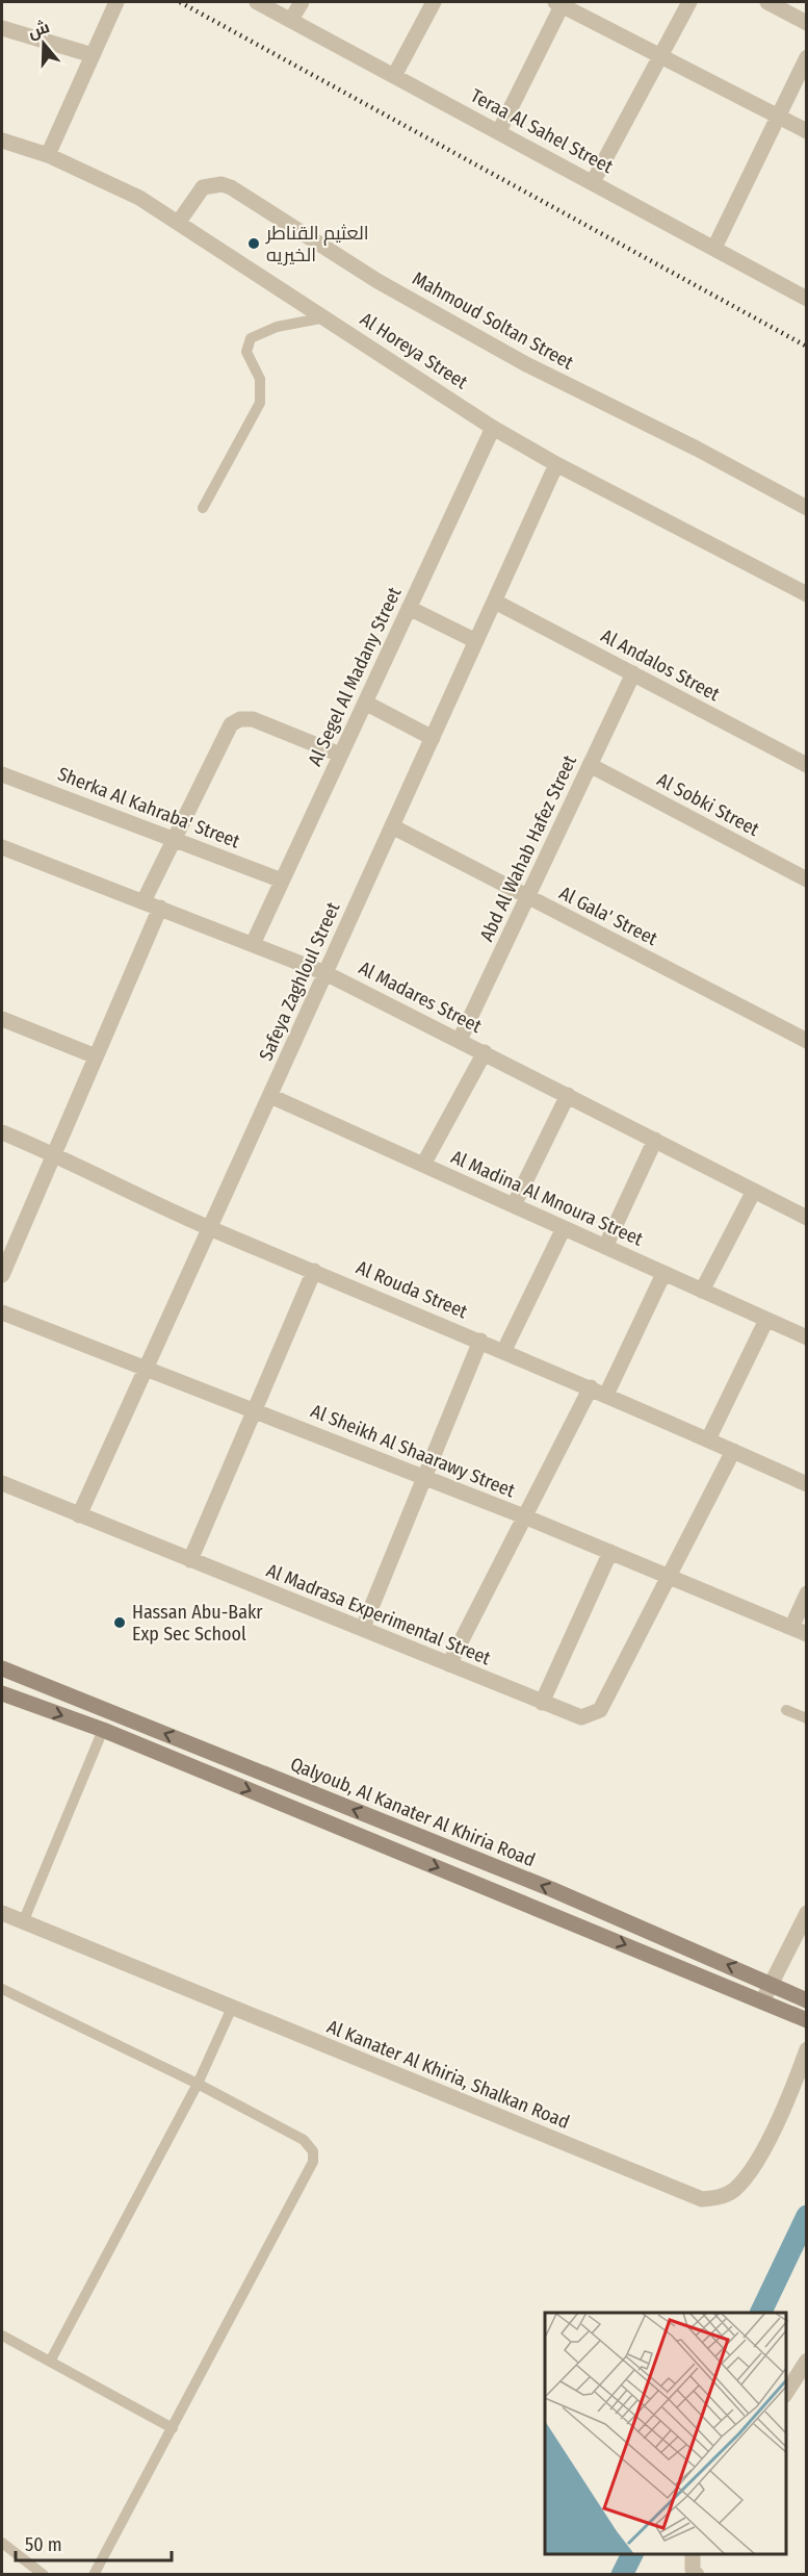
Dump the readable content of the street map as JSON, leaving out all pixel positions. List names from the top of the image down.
{
  "streets": {
    "main road": ["Qalyoub, Al Kanater Al Khiria Road"],
    "street": [
      "Teraa Al Sahel Street",
      "Mahmoud Soltan Street",
      "Al Horeya Street",
      "Al Andalos Street",
      "Al Segel Al Madany Street",
      "Al Sobki Street",
      "Sherka Al Kahraba' Street",
      "Abd Al Wahab Hafez Street",
      "Al Gala' Street",
      "Safeya Zaghloul Street",
      "Al Madares Street",
      "Al Madina Al Mnoura Street",
      "Al Rouda Street",
      "Al Sheikh Al Shaarawy Street",
      "Al Madrasa Experimental Street",
      "Al Kanater Al Khiria, Shalkan Road"
    ]
  },
  "crossings": [
    ["Mahmoud Soltan Street", "Al Horeya Street"],
    ["Al Horeya Street", "Al Segel Al Madany Street"],
    ["Al Horeya Street", "Safeya Zaghloul Street"],
    ["Al Andalos Street", "Abd Al Wahab Hafez Street"],
    ["Al Andalos Street", "Safeya Zaghloul Street"],
    ["Al Segel Al Madany Street", "Sherka Al Kahraba' Street"],
    ["Al Segel Al Madany Street", "Al Madares Street"],
    ["Al Sobki Street", "Abd Al Wahab Hafez Street"],
    ["Abd Al Wahab Hafez Street", "Al Gala' Street"],
    ["Abd Al Wahab Hafez Street", "Al Madares Street"],
    ["Al Gala' Street", "Safeya Zaghloul Street"],
    ["Safeya Zaghloul Street", "Al Madares Street"],
    ["Safeya Zaghloul Street", "Al Madina Al Mnoura Street"],
    ["Safeya Zaghloul Street", "Al Rouda Street"],
    ["Safeya Zaghloul Street", "Al Sheikh Al Shaarawy Street"],
    ["Safeya Zaghloul Street", "Al Madrasa Experimental Street"],
    ["Al Rouda Street", "Al Madrasa Experimental Street"],
    ["Al Sheikh Al Shaarawy Street", "Al Madrasa Experimental Street"]
  ],
  "places": ["العثيم القناطر الخيريه", "Hassan Abu-Bakr Exp Sec School"],
  "scale_bar": "50 m",
  "north": "top"
}
